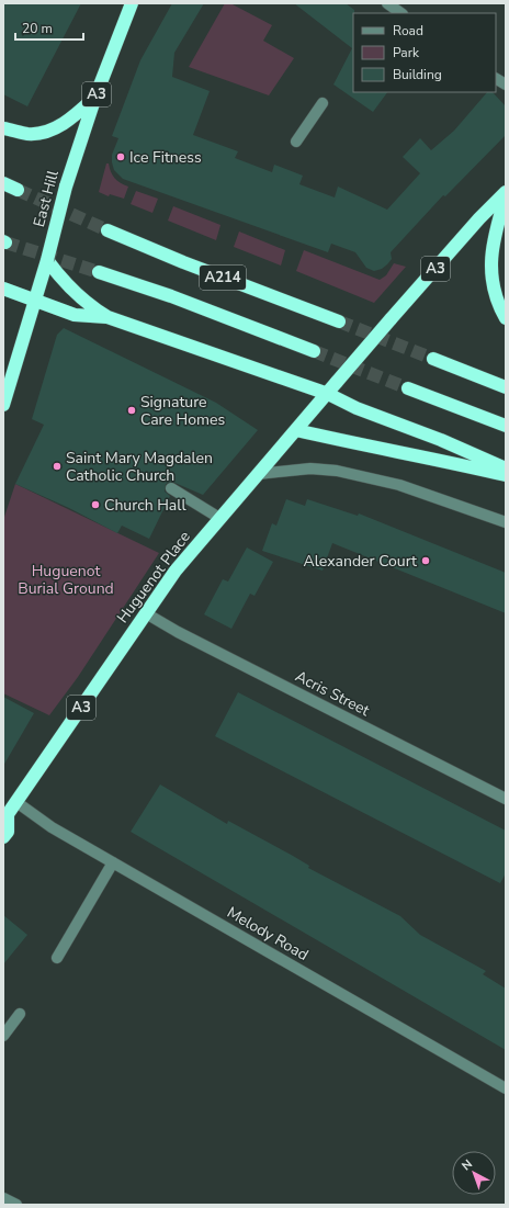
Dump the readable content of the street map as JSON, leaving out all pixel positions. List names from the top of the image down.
{
  "streets": {
    "highway": [
      "A3",
      "East Hill",
      "A214",
      "Huguenot Place"
    ],
    "street": ["Acris Street", "Melody Road"]
  },
  "crossings": [
    ["Huguenot Place", "Acris Street"],
    ["Huguenot Place", "Melody Road"]
  ],
  "parks": ["Huguenot Burial Ground"],
  "places": [
    "Ice Fitness",
    "Signature Care Homes",
    "Saint Mary Magdalen Catholic Church",
    "Church Hall",
    "Alexander Court"
  ],
  "legend": ["Road", "Park", "Building"],
  "scale_bar": "20 m",
  "north": "top left"
}
